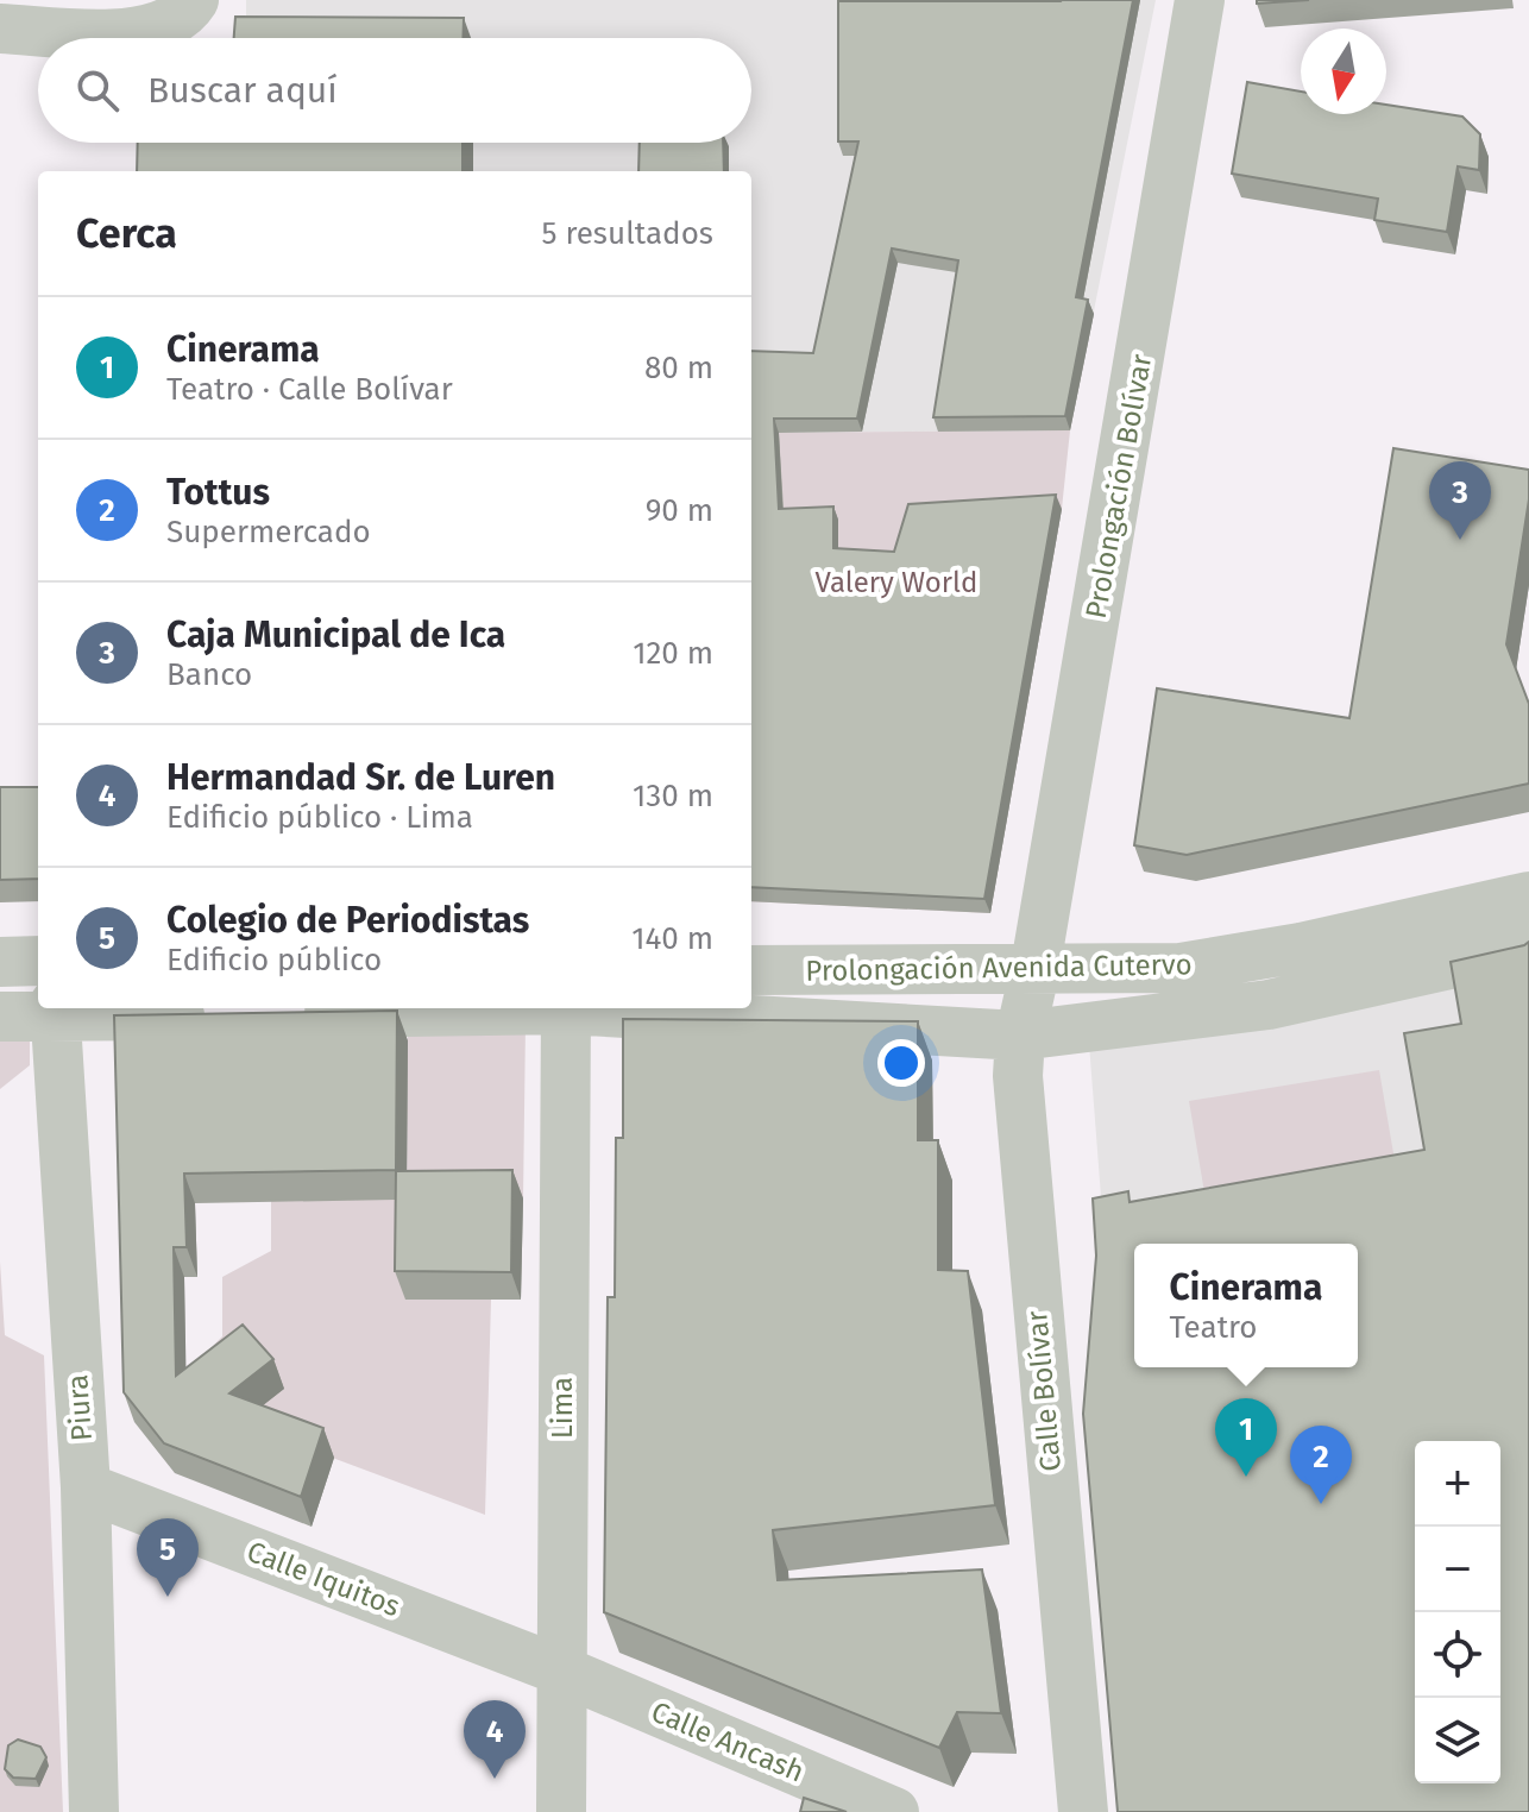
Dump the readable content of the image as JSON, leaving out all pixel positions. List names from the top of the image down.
{
  "streets": {
    "street": [
      "Prolongación Bolívar",
      "Prolongación Avenida Cutervo",
      "Calle Bolívar",
      "Piura",
      "Lima",
      "Calle Iquitos",
      "Calle Ancash"
    ]
  },
  "crossings": [
    ["Prolongación Bolívar", "Prolongación Avenida Cutervo"],
    ["Prolongación Bolívar", "Calle Bolívar"],
    ["Prolongación Avenida Cutervo", "Calle Bolívar"],
    ["Piura", "Calle Iquitos"],
    ["Lima", "Calle Iquitos"],
    ["Lima", "Calle Ancash"],
    ["Calle Iquitos", "Calle Ancash"]
  ],
  "parks": ["Valery World"],
  "north": "bottom",
  "page": {
    "search": "Buscar aquí",
    "heading": ["Cerca", "5 resultados"],
    "list": [
      {
        "mark": "1",
        "name": "Cinerama",
        "note": "Teatro · Calle Bolívar",
        "value": "80 m"
      },
      {
        "mark": "2",
        "name": "Tottus",
        "note": "Supermercado",
        "value": "90 m"
      },
      {
        "mark": "3",
        "name": "Caja Municipal de Ica",
        "note": "Banco",
        "value": "120 m"
      },
      {
        "mark": "4",
        "name": "Hermandad Sr. de Luren",
        "note": "Edificio público · Lima",
        "value": "130 m"
      },
      {
        "mark": "5",
        "name": "Colegio de Periodistas",
        "note": "Edificio público",
        "value": "140 m"
      }
    ],
    "pins": [
      "3",
      "1",
      "2",
      "5",
      "4"
    ],
    "popup": ["Cinerama", "Teatro"],
    "map_buttons": ["+", "−"]
  }
}
